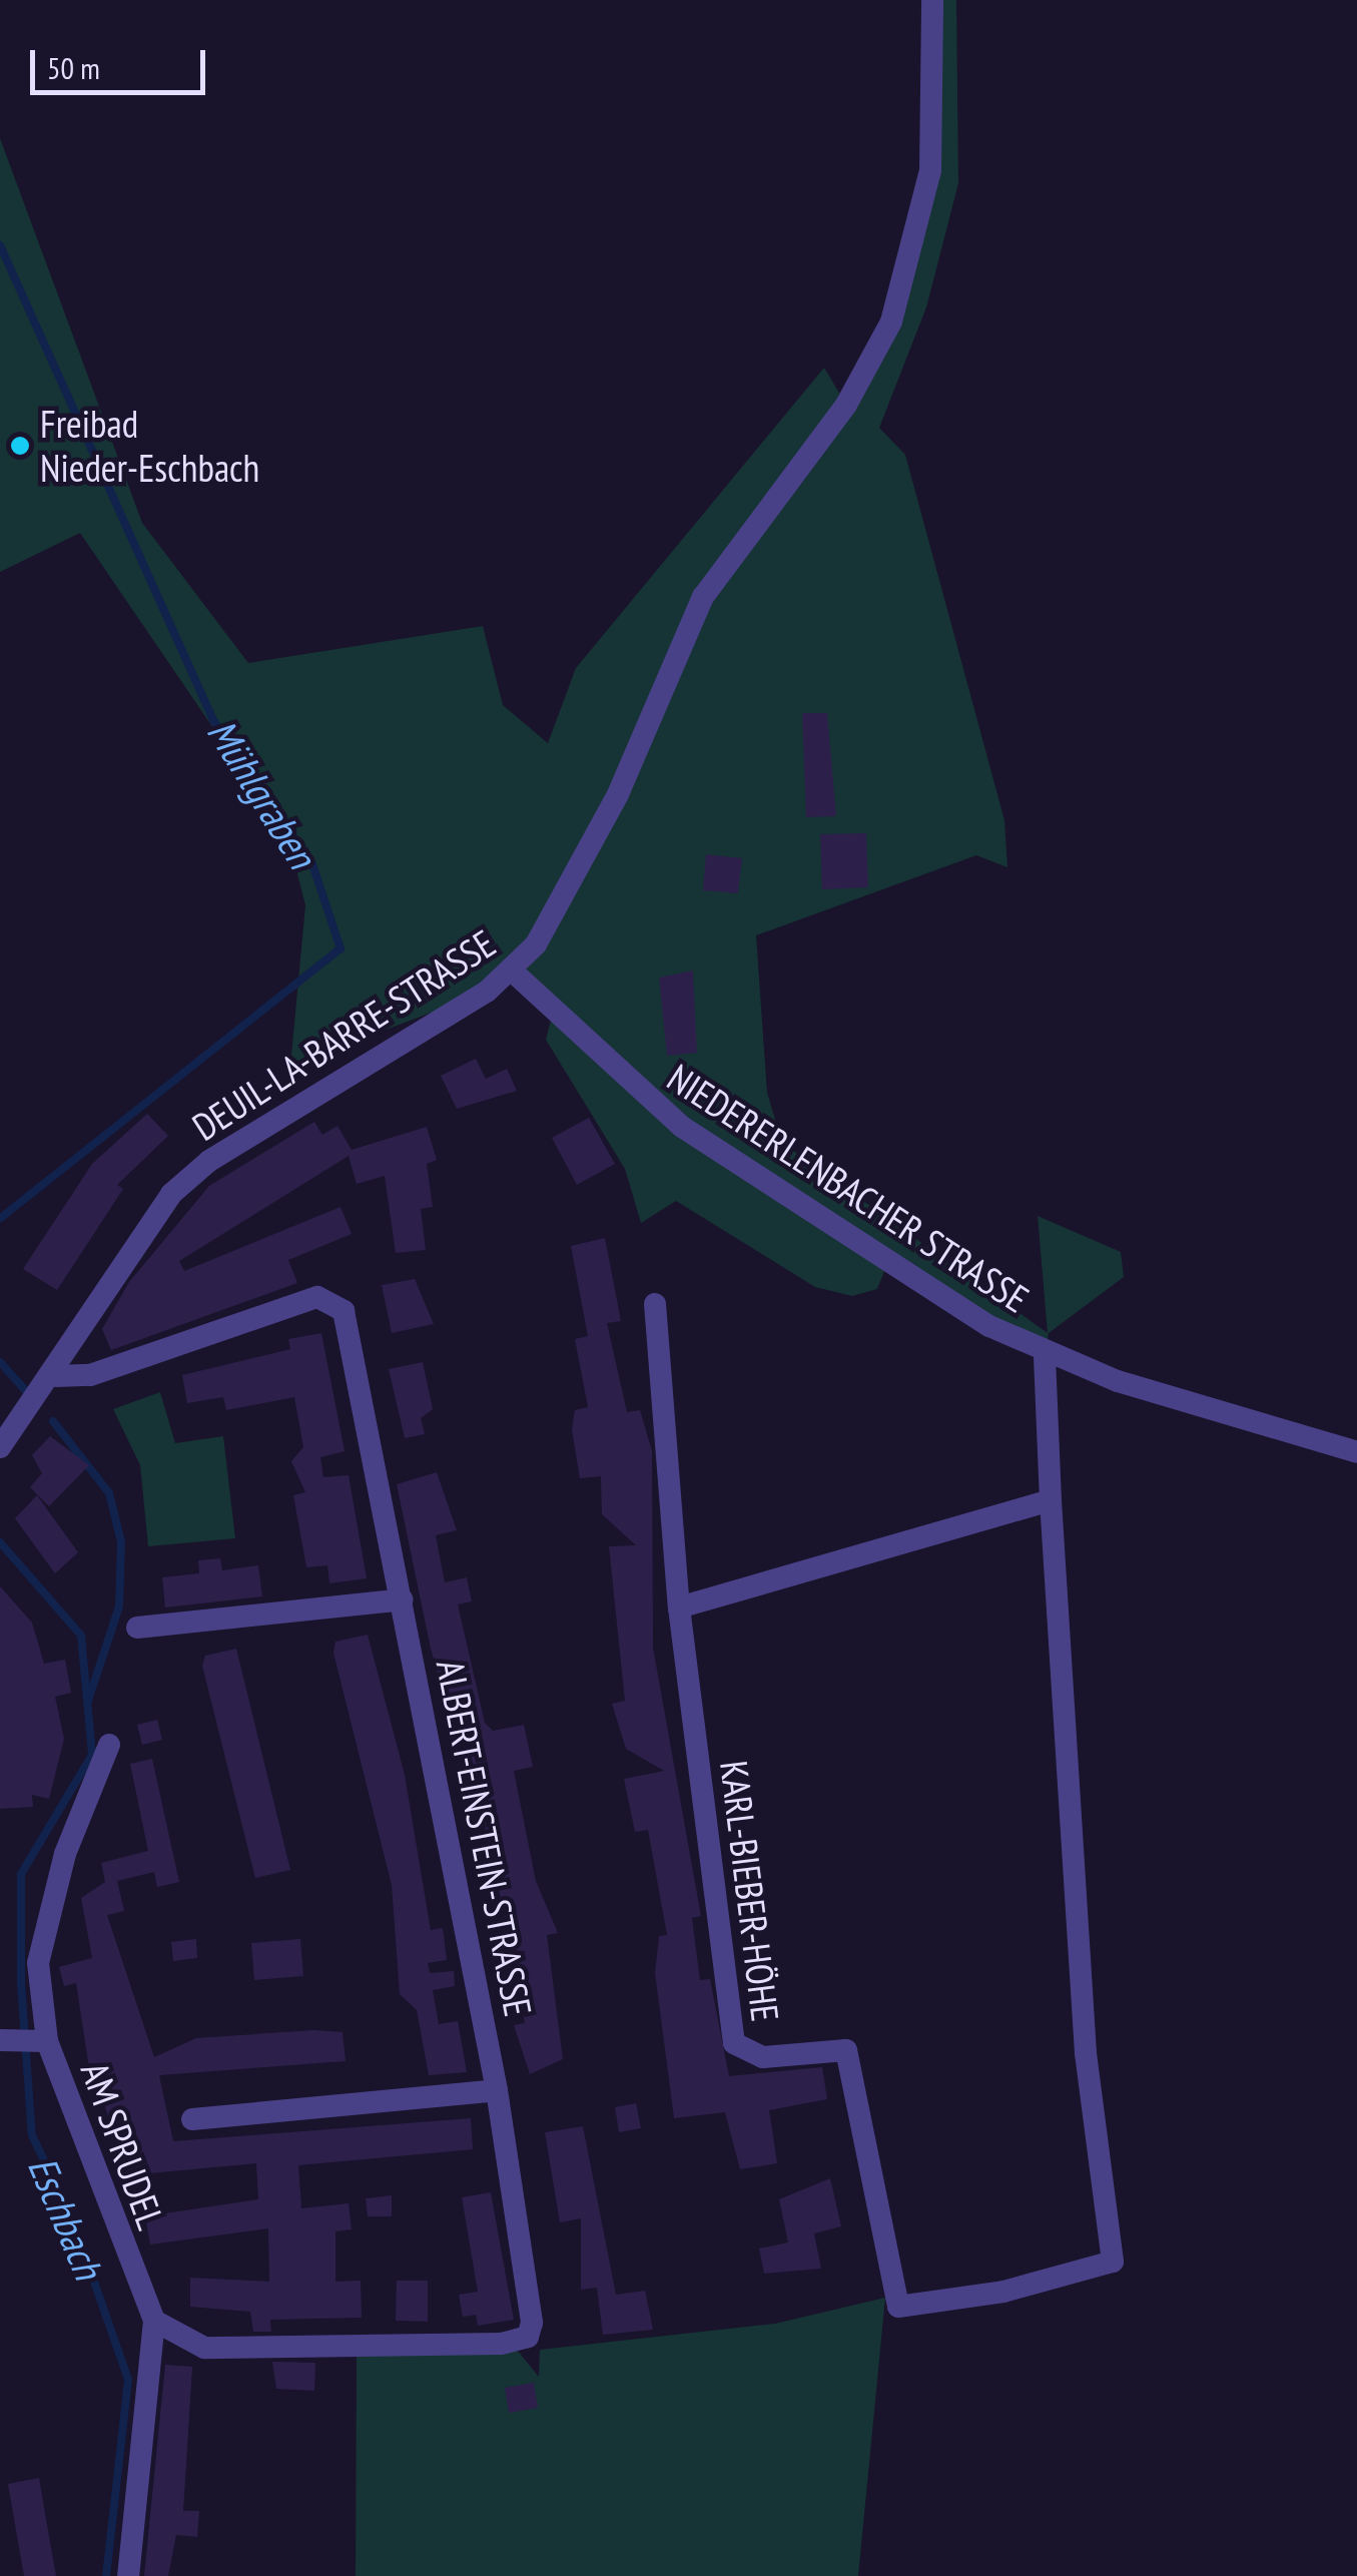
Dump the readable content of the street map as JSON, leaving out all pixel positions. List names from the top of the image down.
{
  "streets": {
    "street": [
      "DEUIL-LA-BARRE-STRASSE",
      "NIEDERERLENBACHER STRASSE",
      "ALBERT-EINSTEIN-STRASSE",
      "KARL-BIEBER-HÖHE",
      "AM SPRUDEL"
    ]
  },
  "crossings": [
    ["DEUIL-LA-BARRE-STRASSE", "NIEDERERLENBACHER STRASSE"],
    ["DEUIL-LA-BARRE-STRASSE", "ALBERT-EINSTEIN-STRASSE"],
    ["ALBERT-EINSTEIN-STRASSE", "AM SPRUDEL"]
  ],
  "water": ["Mühlgraben", "Eschbach"],
  "places": ["Freibad Nieder-Eschbach"],
  "scale_bar": "50 m"
}
